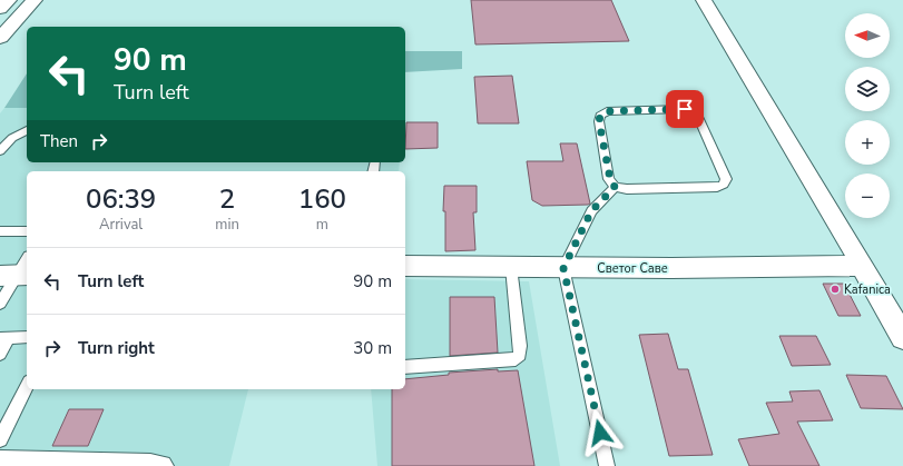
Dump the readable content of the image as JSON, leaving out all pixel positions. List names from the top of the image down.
{
  "streets": {
    "street": ["Светог Саве"]
  },
  "places": ["Kafanica"],
  "north": "left",
  "page": {
    "map_buttons": ["+", "−"],
    "turn": ["90 m", "Turn left"],
    "then": "Then",
    "eta": [
      "06:39",
      "Arrival",
      "2",
      "min",
      "160",
      "m"
    ],
    "list": [
      {
        "name": "Turn left",
        "value": "90 m"
      },
      {
        "name": "Turn right",
        "value": "30 m"
      }
    ]
  }
}
